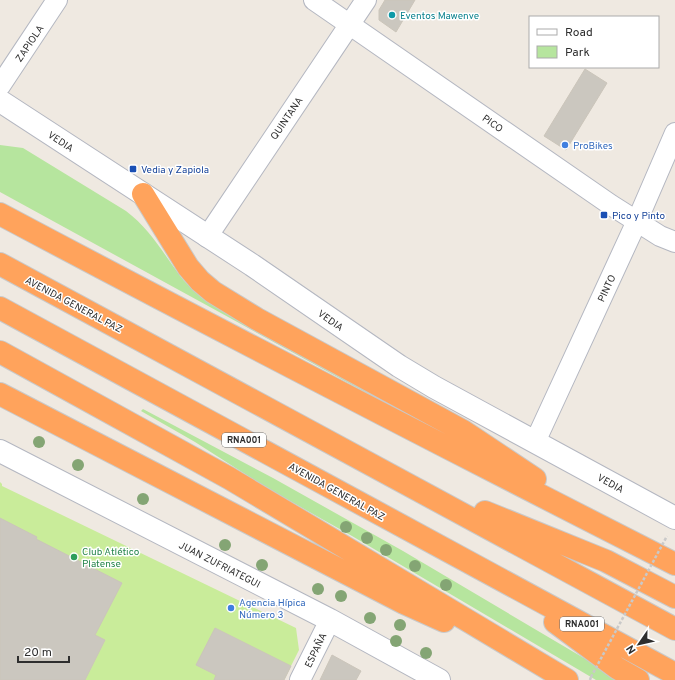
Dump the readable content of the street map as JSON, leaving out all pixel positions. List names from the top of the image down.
{
  "streets": {
    "highway": ["AVENIDA GENERAL PAZ", "RNA001"],
    "street": [
      "ZAPIOLA",
      "QUINTANA",
      "PICO",
      "VEDIA",
      "PINTO",
      "JUAN ZUFRIATEGUI",
      "ESPAÑA"
    ]
  },
  "crossings": [
    ["QUINTANA", "PICO"],
    ["QUINTANA", "VEDIA"],
    ["PICO", "PINTO"],
    ["VEDIA", "PINTO"],
    ["JUAN ZUFRIATEGUI", "ESPAÑA"]
  ],
  "places": {
    "other": [
      "Eventos Mawenve",
      "ProBikes",
      "Club Atlético Platense",
      "Agencia Hípica Número 3"
    ],
    "transit": ["Vedia y Zapiola", "Pico y Pinto"]
  },
  "legend": ["Road", "Park"],
  "scale_bar": "20 m",
  "north": "bottom left"
}
